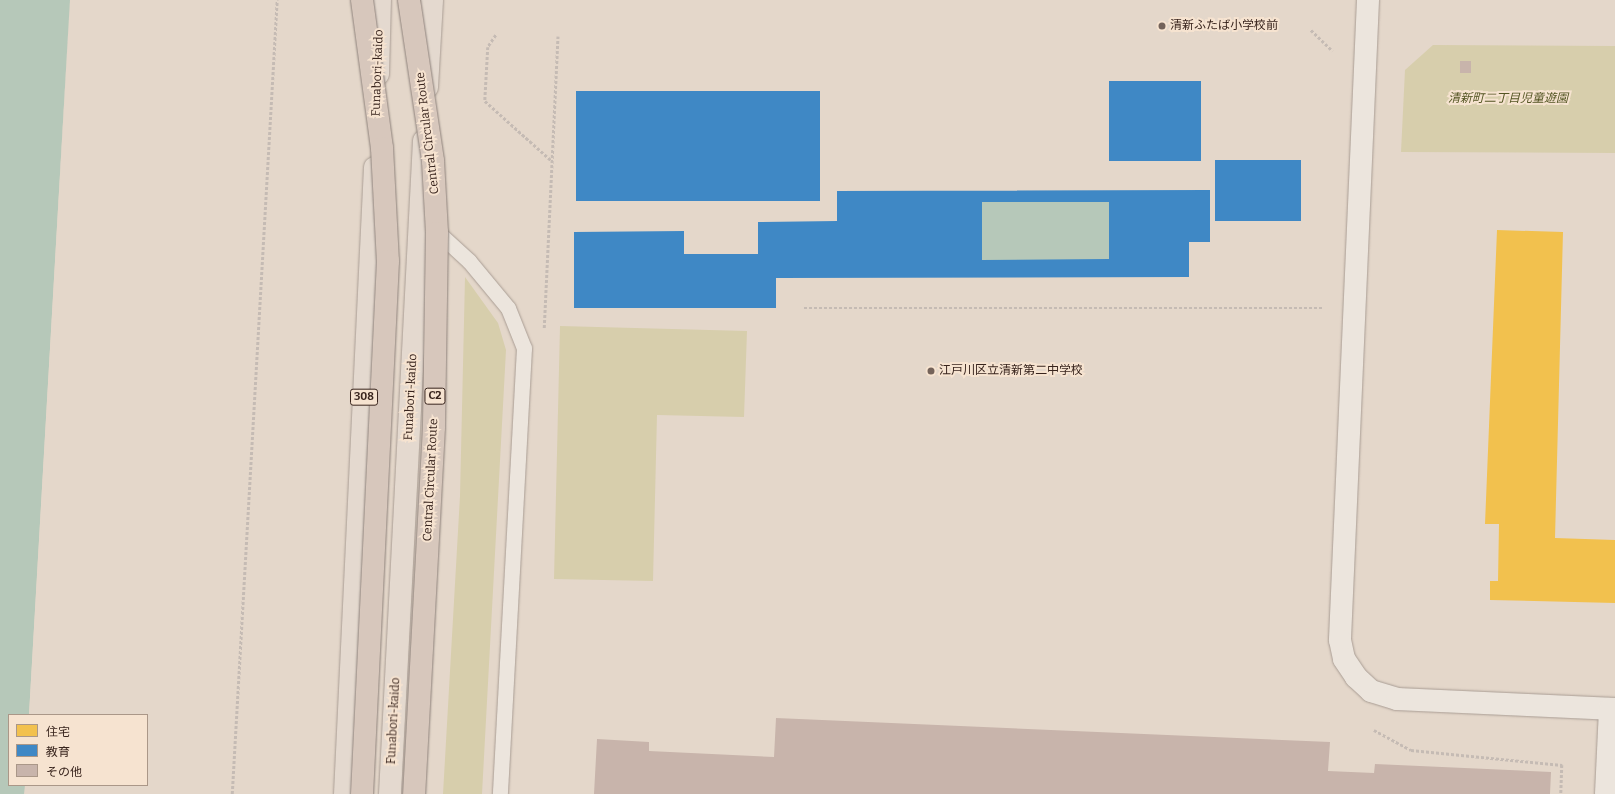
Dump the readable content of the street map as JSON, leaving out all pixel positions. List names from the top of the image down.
{
  "streets": {
    "highway": ["Central Circular Route", "C2"],
    "main road": ["Funabori-kaido", "308"]
  },
  "parks": ["清新町二丁目児童遊園"],
  "places": ["清新ふたば小学校前", "江戸川区立清新第二中学校"],
  "legend": ["住宅", "教育", "その他"]
}
